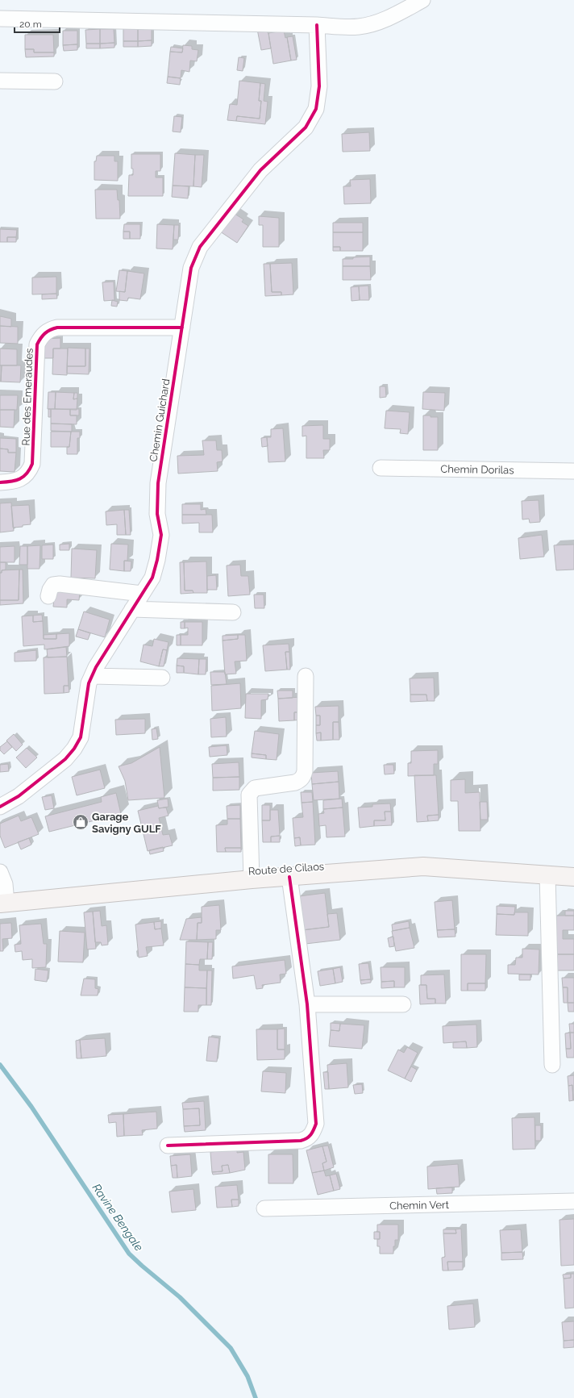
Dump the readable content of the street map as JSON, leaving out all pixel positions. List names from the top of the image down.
{
  "streets": {
    "main road": ["Route de Cilaos"],
    "street": [
      "Rue des Emeraudes",
      "Chemin Guichard",
      "Chemin Dorilas",
      "Chemin Vert"
    ]
  },
  "crossings": [
    ["Rue des Emeraudes", "Chemin Guichard"]
  ],
  "water": ["Ravine Bengale"],
  "places": {
    "shop": ["Garage Savigny GULF"]
  },
  "scale_bar": "20 m"
}
